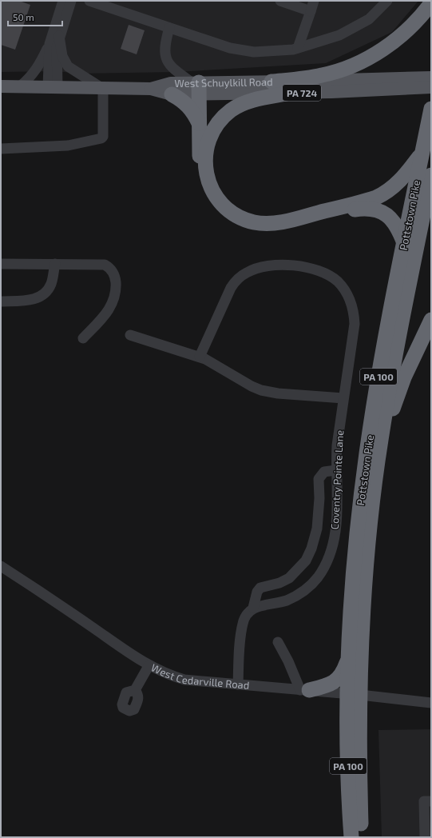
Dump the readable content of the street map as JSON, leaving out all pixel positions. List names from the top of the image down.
{
  "streets": {
    "highway": ["Pottstown Pike", "PA 100"],
    "main road": ["West Schuylkill Road", "PA 724"],
    "street": ["Coventry Pointe Lane", "West Cedarville Road"]
  },
  "crossings": [
    ["Pottstown Pike", "West Cedarville Road"]
  ],
  "scale_bar": "50 m"
}
